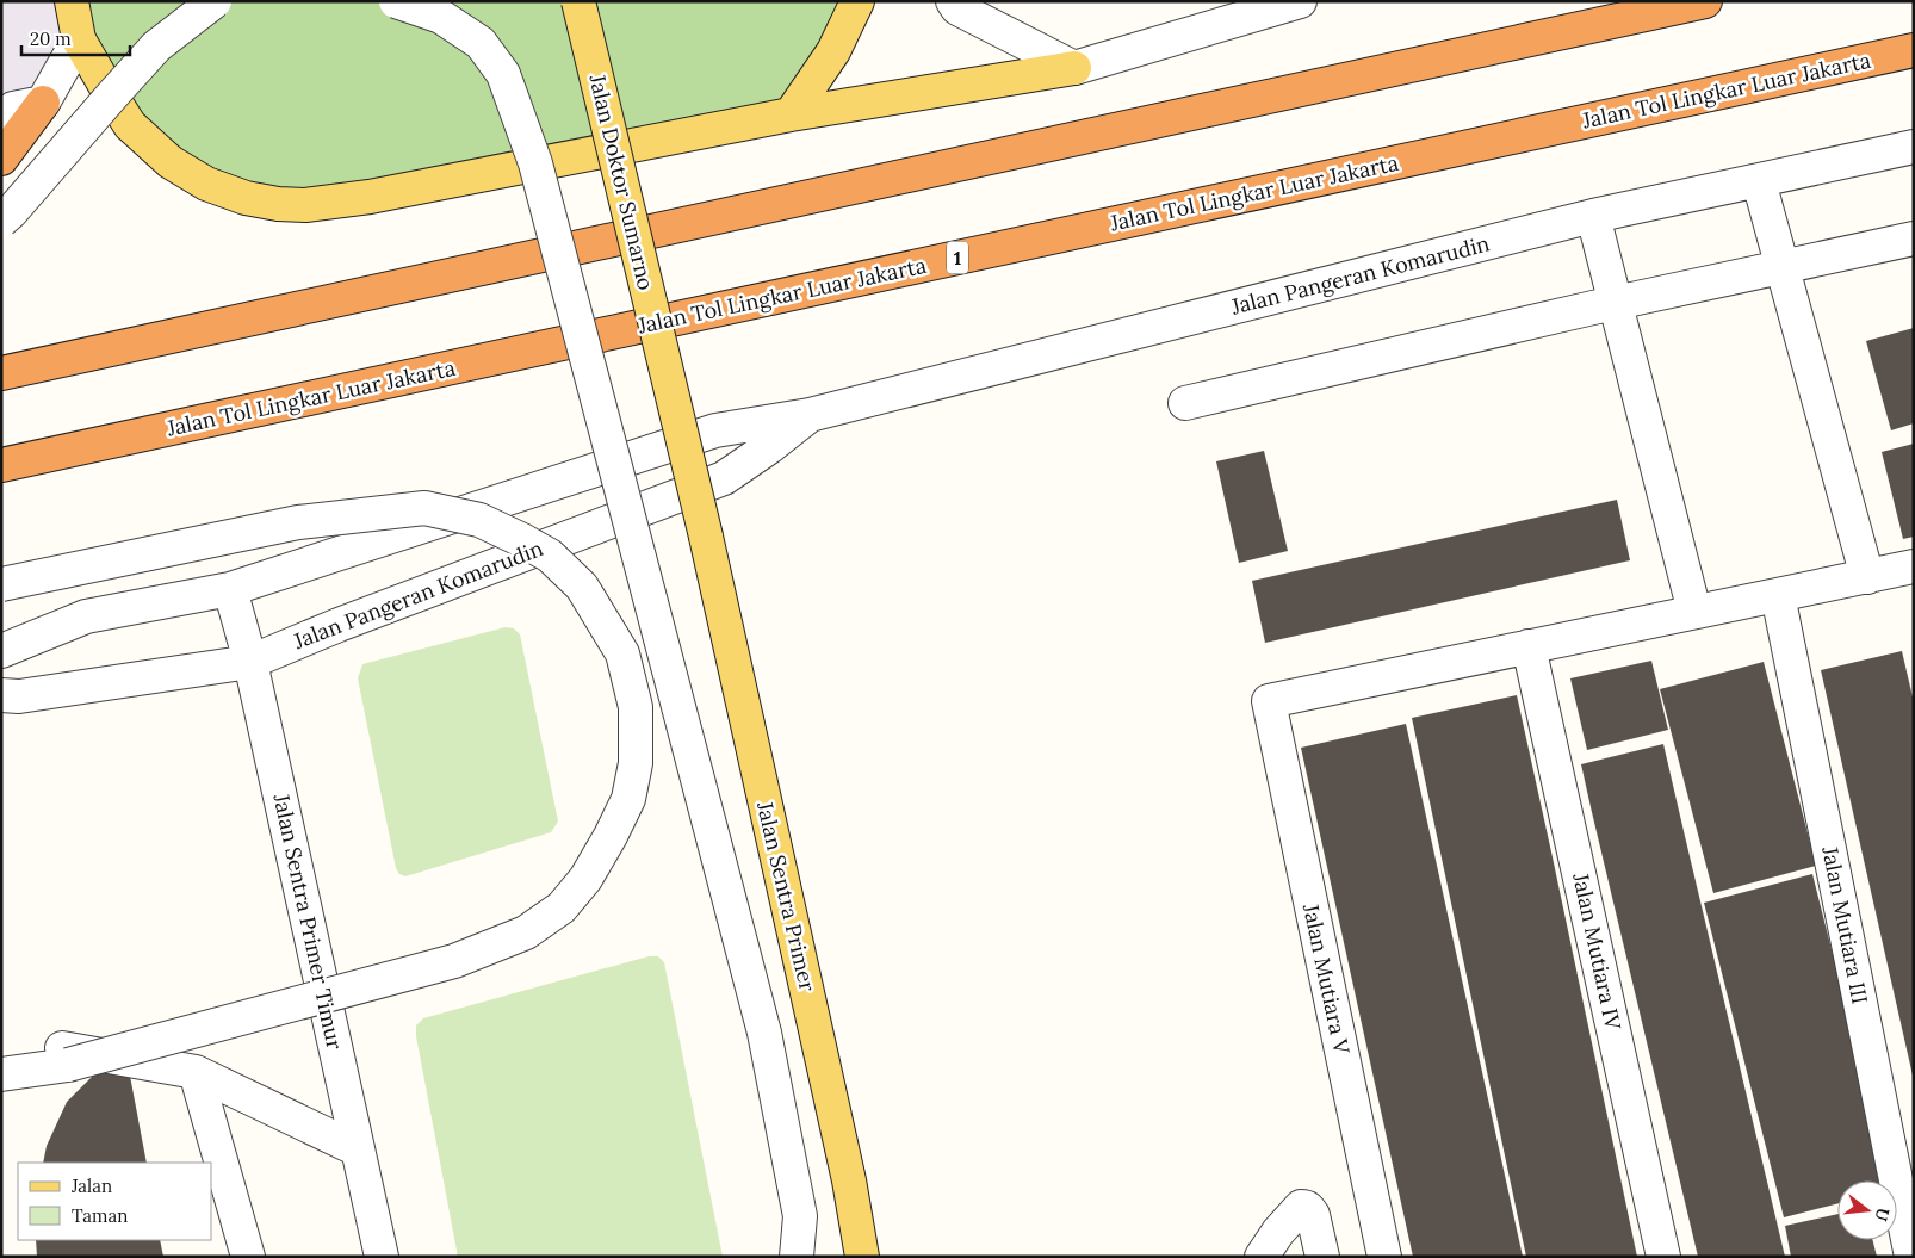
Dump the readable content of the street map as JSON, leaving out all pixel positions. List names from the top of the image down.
{
  "streets": {
    "highway": ["Jalan Tol Lingkar Luar Jakarta", "1"],
    "main road": ["Jalan Doktor Sumarno", "Jalan Sentra Primer"],
    "street": [
      "Jalan Pangeran Komarudin",
      "Jalan Sentra Primer Timur",
      "Jalan Mutiara III",
      "Jalan Mutiara IV",
      "Jalan Mutiara V"
    ]
  },
  "crossings": [
    ["Jalan Doktor Sumarno", "Jalan Sentra Primer"],
    ["Jalan Pangeran Komarudin", "Jalan Sentra Primer Timur"],
    ["Jalan Mutiara IV", "Jalan Mutiara V"]
  ],
  "legend": ["Jalan", "Taman"],
  "scale_bar": "20 m",
  "north": "right"
}
